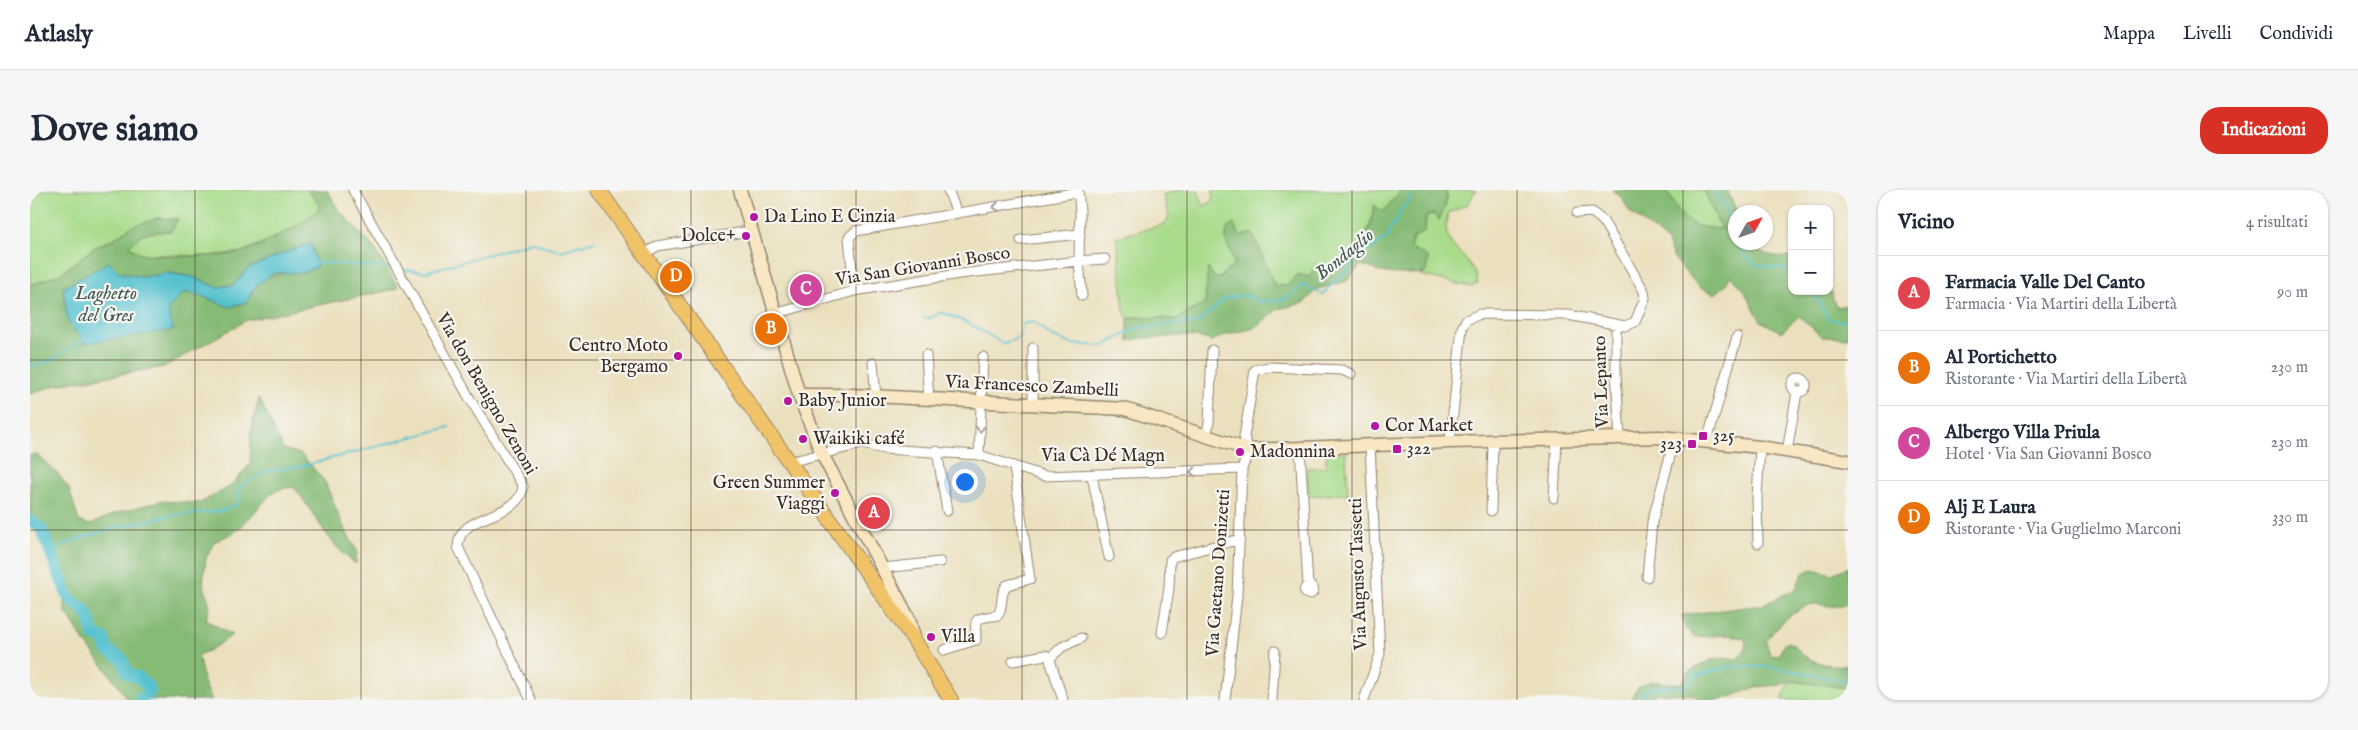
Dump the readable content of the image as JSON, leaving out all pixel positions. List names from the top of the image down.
{
  "streets": {
    "main road": ["Via Francesco Zambelli"],
    "street": [
      "Via San Giovanni Bosco",
      "Via Lepanto",
      "Via don Benigno Zenoni",
      "Via Cà Dé Magn",
      "Via Gaetano Donizetti",
      "Via Augusto Tassetti"
    ]
  },
  "crossings": [
    ["Via Lepanto", "Via Francesco Zambelli"],
    ["Via Francesco Zambelli", "Via Gaetano Donizetti"],
    ["Via Francesco Zambelli", "Via Augusto Tassetti"],
    ["Via Cà Dé Magn", "Via Gaetano Donizetti"]
  ],
  "water": ["Bondaglio", "Laghetto del Gres"],
  "places": {
    "other": [
      "Da Lino E Cinzia",
      "Dolce+",
      "Centro Moto Bergamo",
      "Baby Junior",
      "Cor Market",
      "Waikiki café",
      "Madonnina",
      "Green Summer Viaggi",
      "Villa"
    ],
    "transit": ["325", "323", "322"]
  },
  "north": "top right",
  "page": {
    "header": "Atlasly",
    "nav": ["Mappa", "Livelli", "Condividi"],
    "buttons": "Indicazioni",
    "title": "Dove siamo",
    "heading": ["Vicino", "4 risultati"],
    "map_buttons": ["+", "−"],
    "list": [
      {
        "mark": "A",
        "name": "Farmacia Valle Del Canto",
        "note": "Farmacia · Via Martiri della Libertà",
        "value": "90 m"
      },
      {
        "mark": "B",
        "name": "Al Portichetto",
        "note": "Ristorante · Via Martiri della Libertà",
        "value": "230 m"
      },
      {
        "mark": "C",
        "name": "Albergo Villa Priula",
        "note": "Hotel · Via San Giovanni Bosco",
        "value": "230 m"
      },
      {
        "mark": "D",
        "name": "Alj E Laura",
        "note": "Ristorante · Via Guglielmo Marconi",
        "value": "330 m"
      }
    ],
    "pins": [
      "D",
      "C",
      "B",
      "A"
    ]
  }
}
